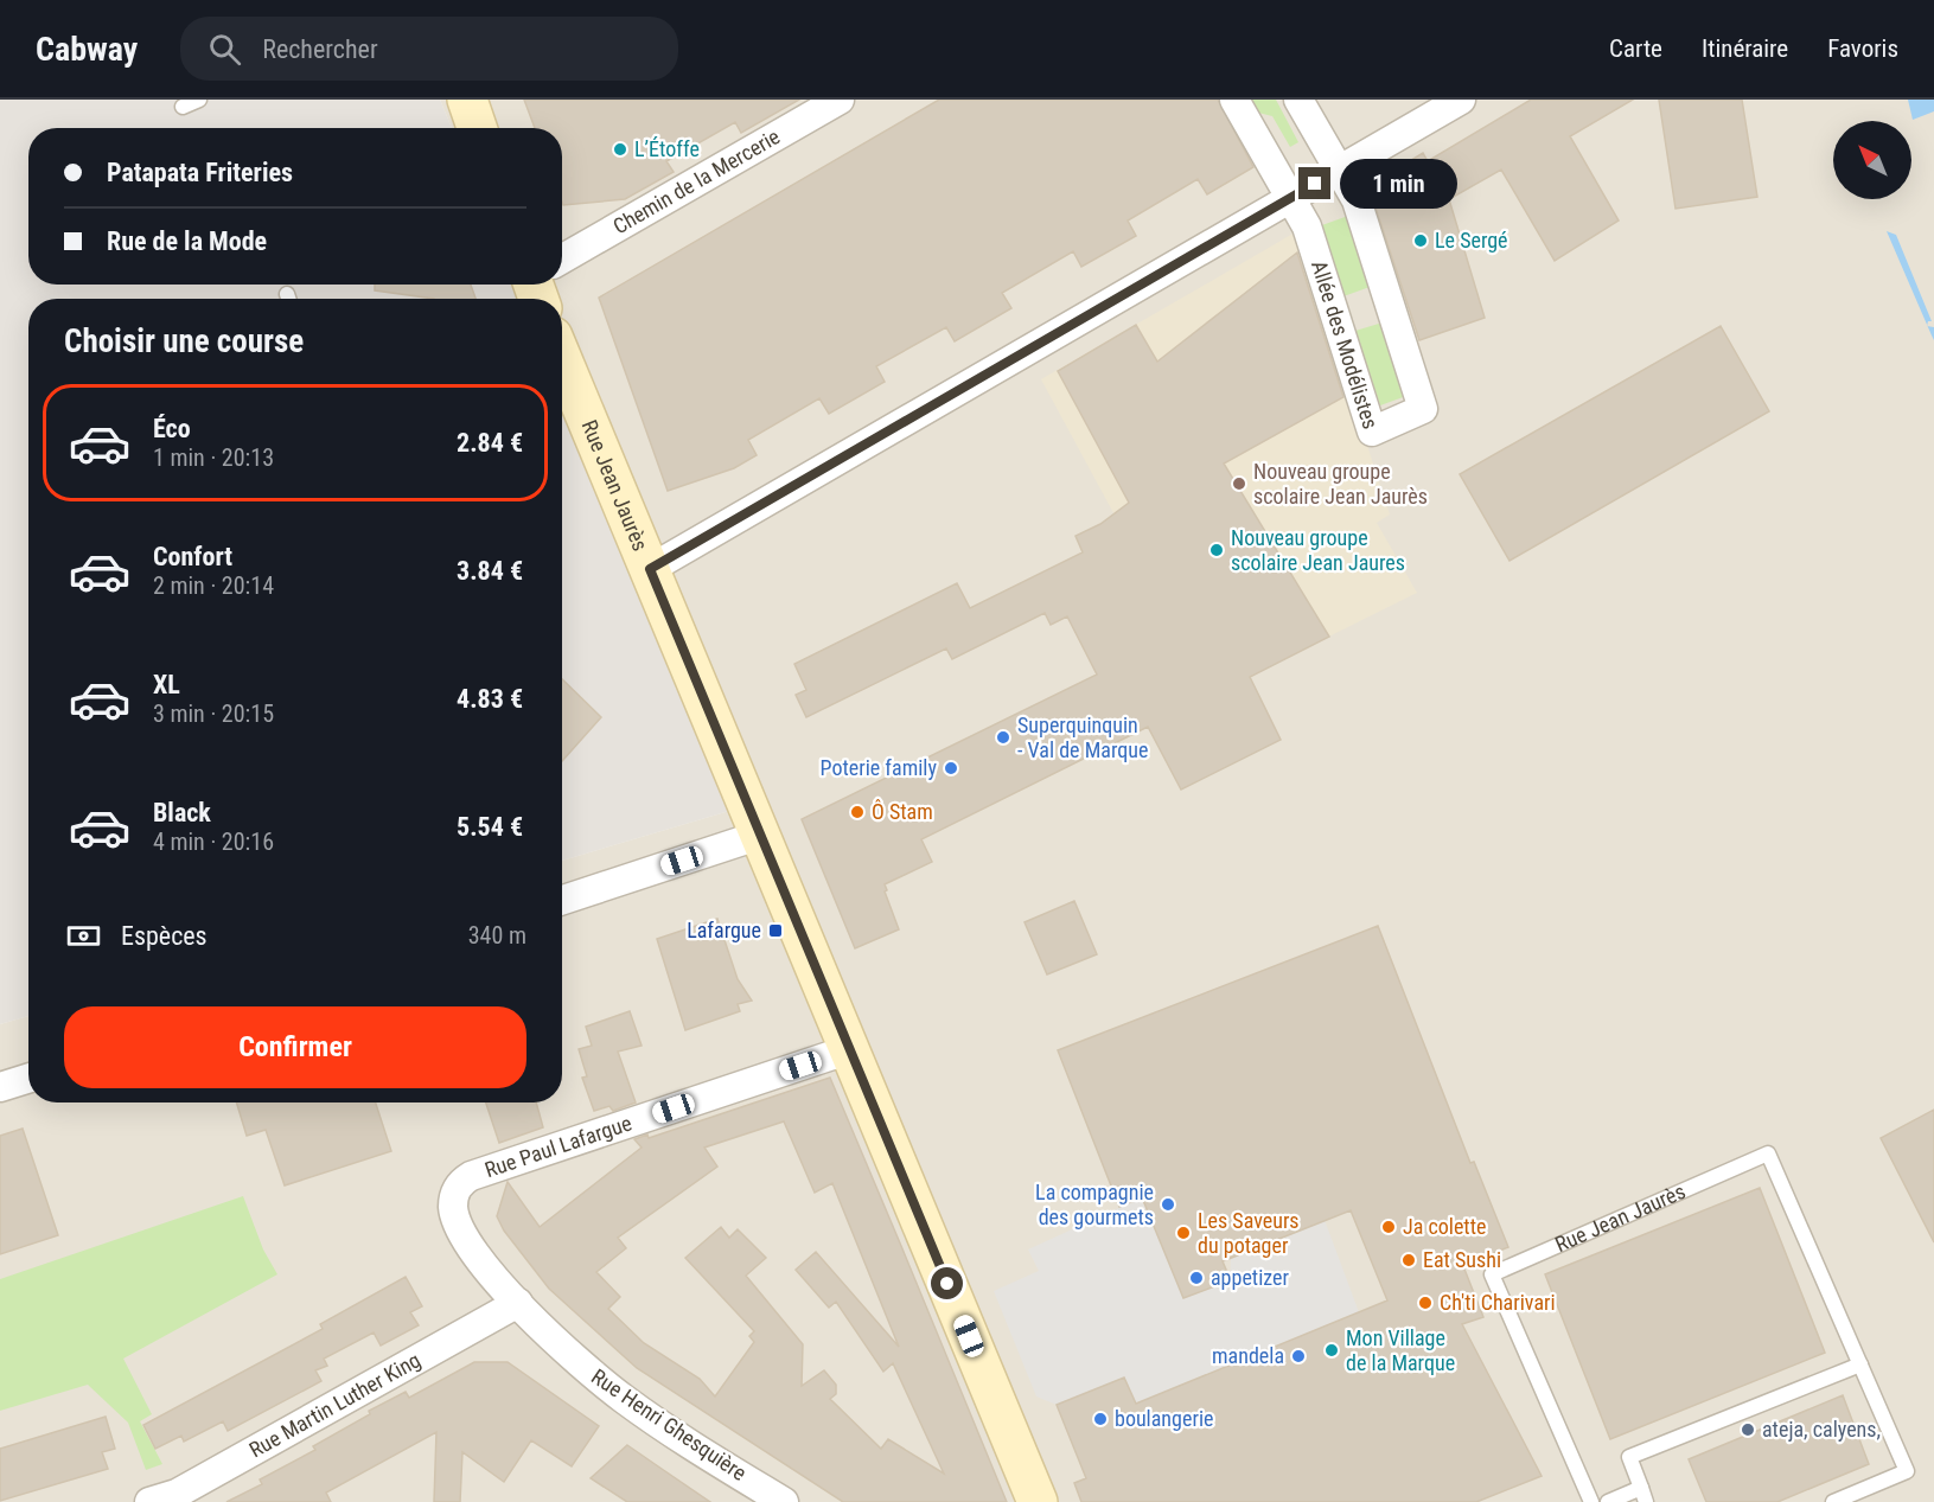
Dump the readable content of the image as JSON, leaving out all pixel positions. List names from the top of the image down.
{
  "streets": {
    "main road": ["Rue Jean Jaurès"],
    "street": [
      "Chemin de la Mercerie",
      "Allée des Modélistes",
      "Rue Paul Lafargue",
      "Rue Martin Luther King",
      "Rue Henri Ghesquière"
    ]
  },
  "crossings": [
    ["Rue Jean Jaurès", "Rue Paul Lafargue"],
    ["Rue Paul Lafargue", "Rue Henri Ghesquière"],
    ["Rue Martin Luther King", "Rue Henri Ghesquière"]
  ],
  "places": {
    "other": [
      "L’Étoffe",
      "Le Sergé",
      "Nouveau groupe scolaire Jean Jaurès",
      "Nouveau groupe scolaire Jean Jaures",
      "Superquinquin - Val de Marque",
      "Poterie family",
      "Ô Stam",
      "La compagnie des gourmets",
      "Ja colette",
      "Les Saveurs du potager",
      "Eat Sushi",
      "appetizer",
      "Ch'ti Charivari",
      "Mon Village de la Marque",
      "mandela",
      "boulangerie",
      "ateja, calyens,"
    ],
    "transit": ["Lafargue"]
  },
  "north": "top left",
  "page": {
    "header": "Cabway",
    "search": "Rechercher",
    "nav": ["Carte", "Itinéraire", "Favoris"],
    "banner": ["Patapata Friteries", "Rue de la Mode"],
    "bubble": "1 min",
    "heading": "Choisir une course",
    "list": [
      {
        "name": "Éco",
        "note": "1 min · 20:13",
        "value": "2.84 €"
      },
      {
        "name": "Confort",
        "note": "2 min · 20:14",
        "value": "3.84 €"
      },
      {
        "name": "XL",
        "note": "3 min · 20:15",
        "value": "4.83 €"
      },
      {
        "name": "Black",
        "note": "4 min · 20:16",
        "value": "5.54 €"
      }
    ],
    "pay": ["Espèces", "340 m"],
    "buttons": "Confirmer"
  }
}
